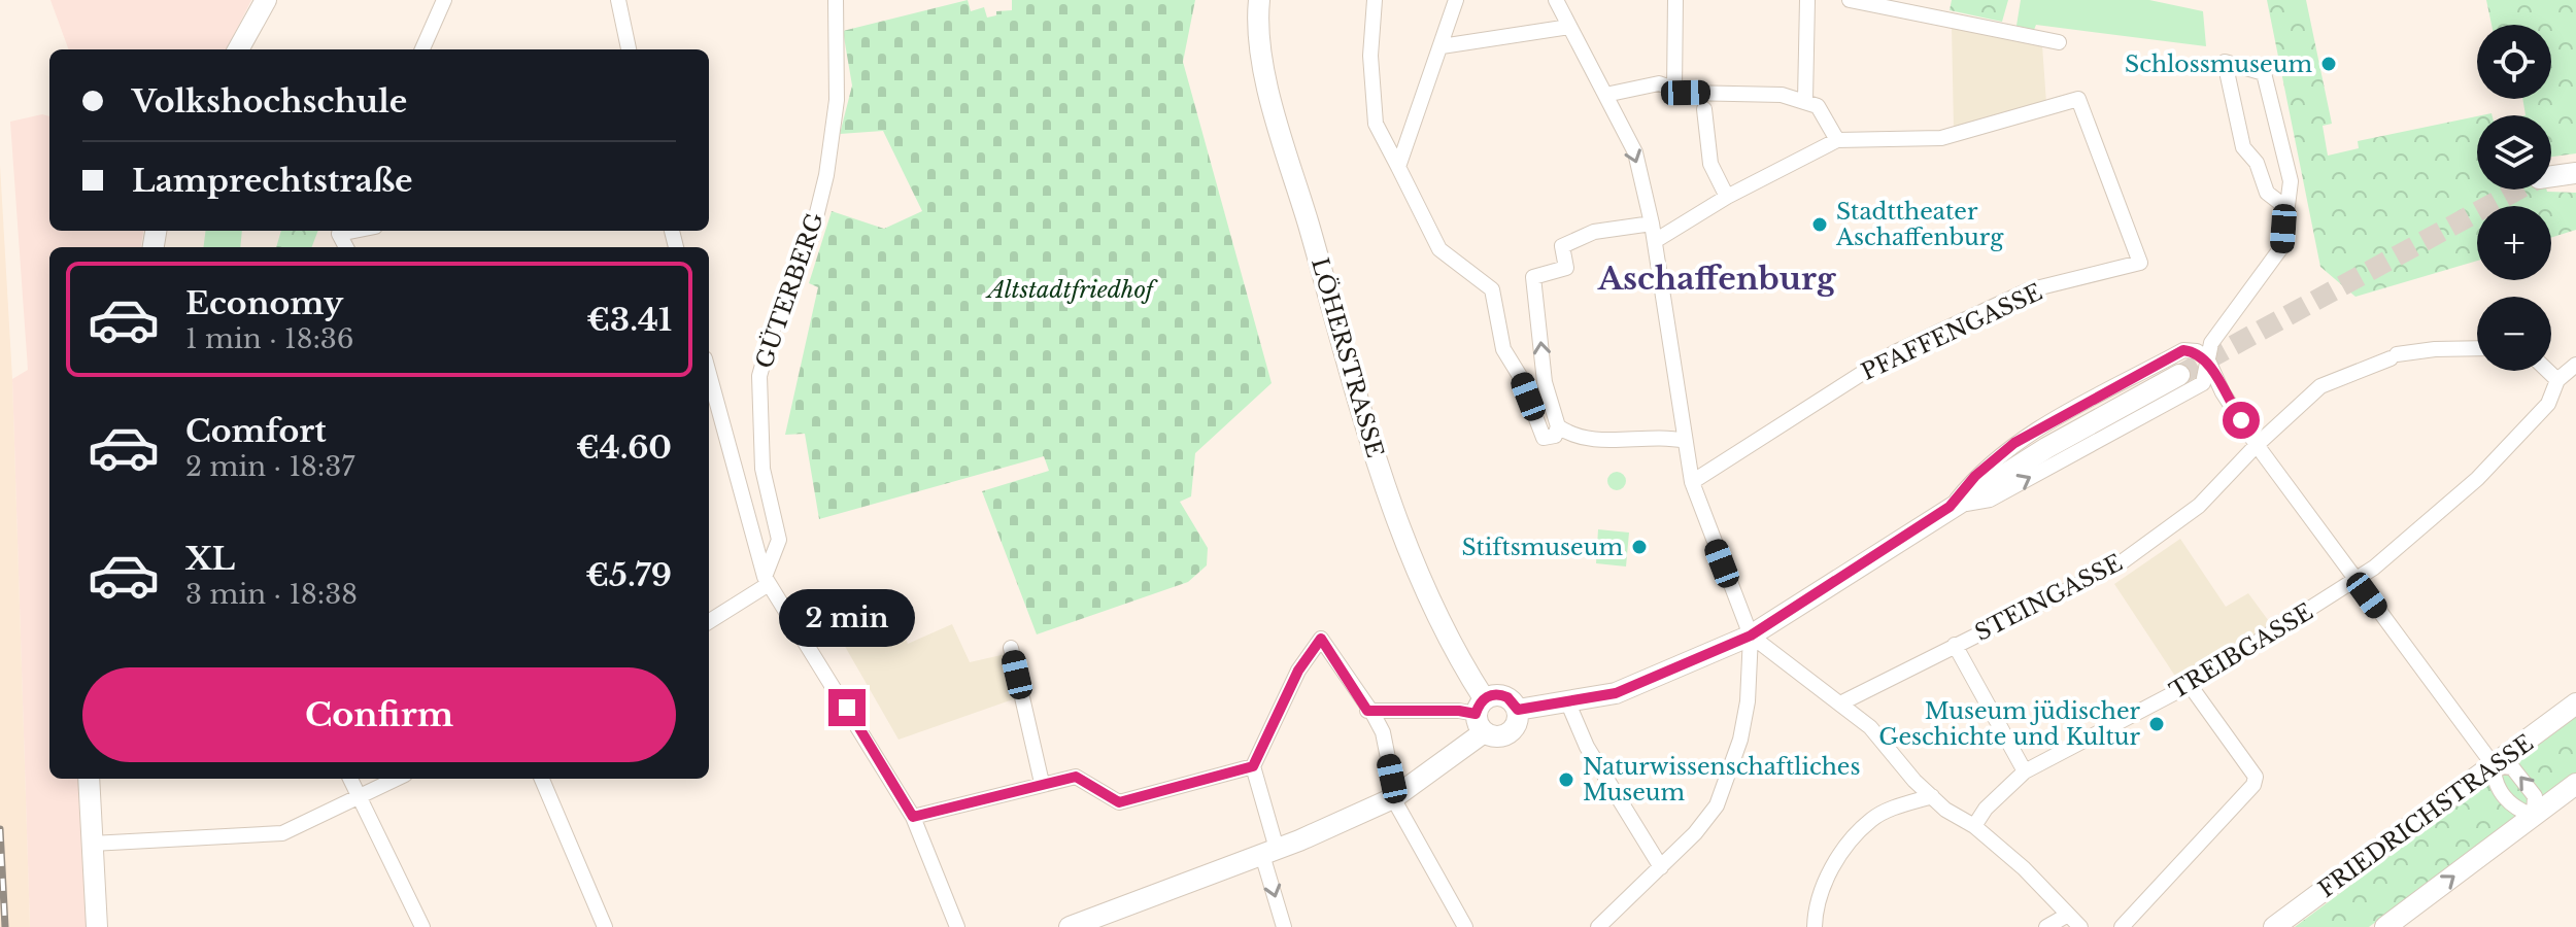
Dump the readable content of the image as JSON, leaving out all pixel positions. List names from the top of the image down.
{
  "streets": {
    "main road": ["LÖHERSTRASSE", "FRIEDRICHSTRASSE"],
    "street": [
      "GÜTERBERG",
      "PFAFFENGASSE",
      "STEINGASSE",
      "TREIBGASSE"
    ]
  },
  "districts": ["Aschaffenburg"],
  "parks": ["Altstadtfriedhof"],
  "places": [
    "Schlossmuseum",
    "Stadttheater Aschaffenburg",
    "Stiftsmuseum",
    "Museum jüdischer Geschichte und Kultur",
    "Naturwissenschaftliches Museum"
  ],
  "page": {
    "map_buttons": ["+", "−"],
    "banner": ["Volkshochschule", "Lamprechtstraße"],
    "list": [
      {
        "name": "Economy",
        "note": "1 min · 18:36",
        "value": "€3.41"
      },
      {
        "name": "Comfort",
        "note": "2 min · 18:37",
        "value": "€4.60"
      },
      {
        "name": "XL",
        "note": "3 min · 18:38",
        "value": "€5.79"
      }
    ],
    "bubble": "2 min",
    "buttons": "Confirm"
  }
}
